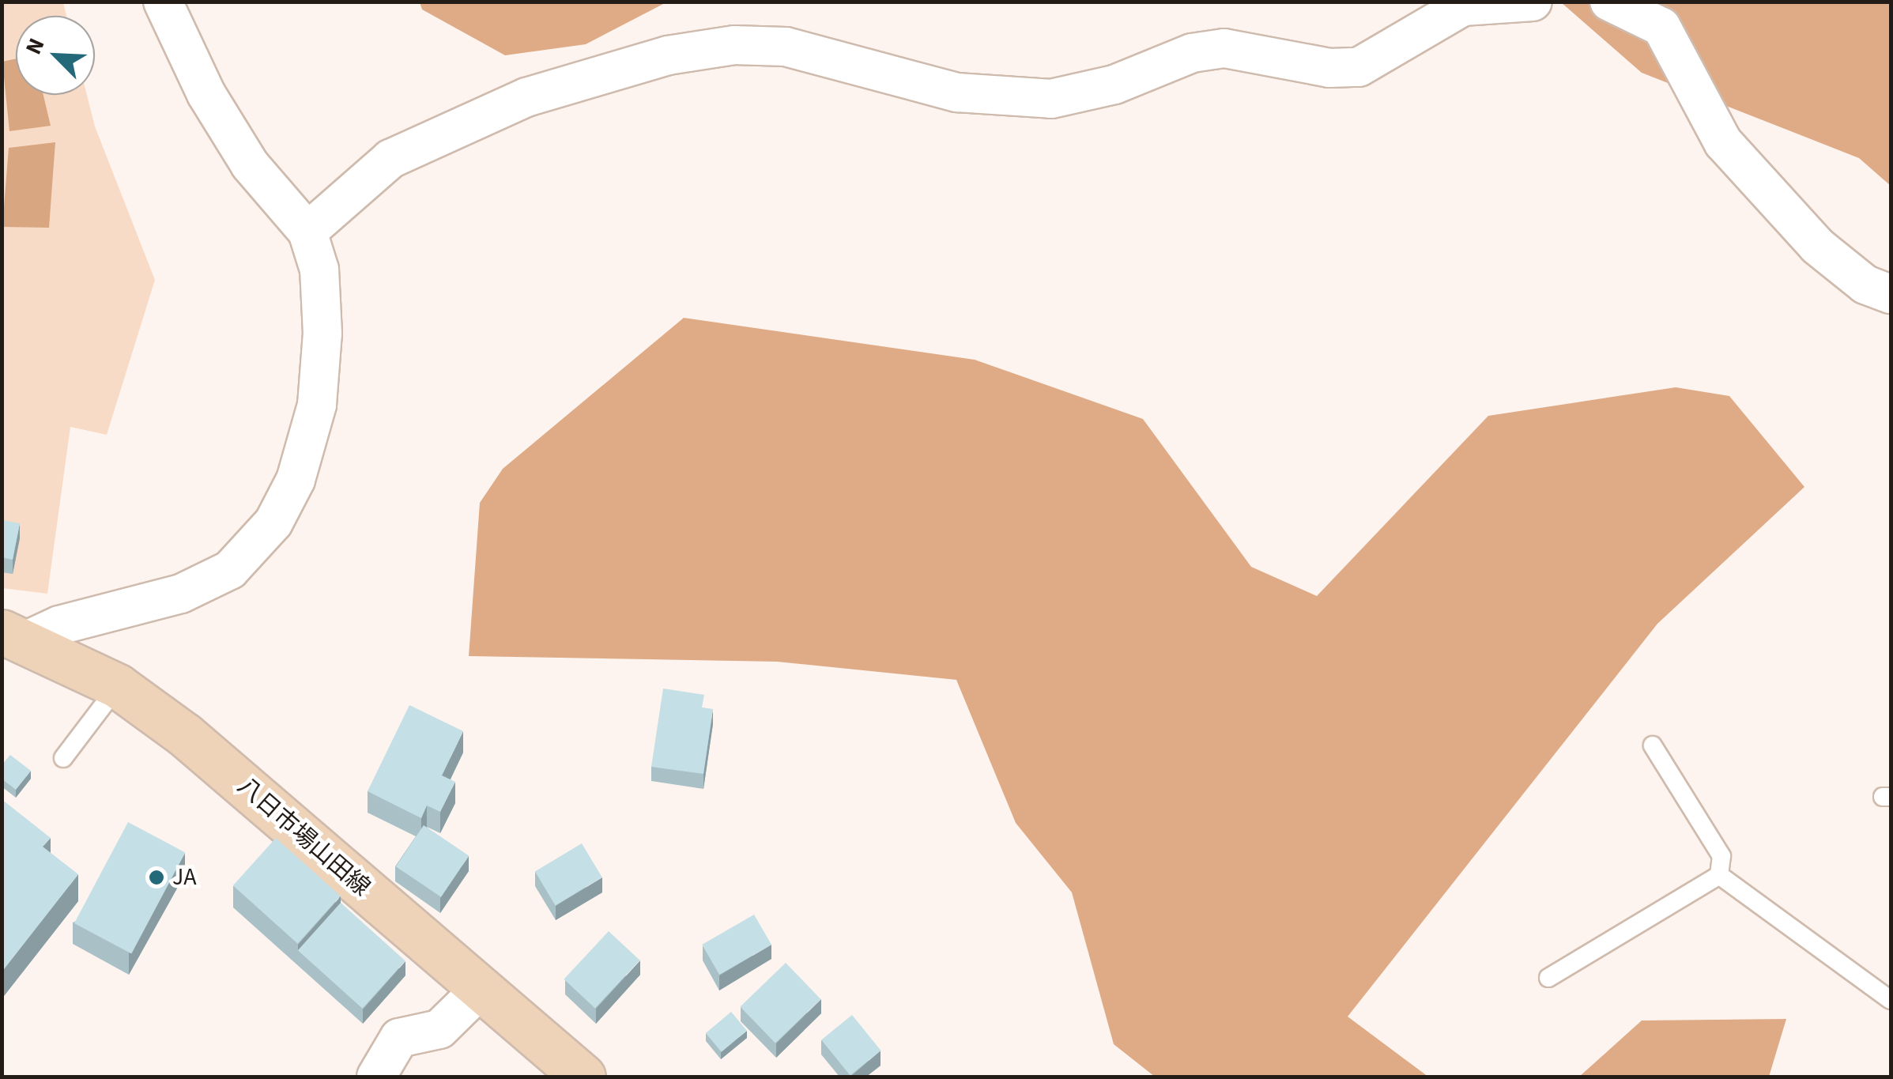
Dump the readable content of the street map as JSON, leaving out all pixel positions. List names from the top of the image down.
{
  "streets": {
    "main road": ["八日市場山田線"]
  },
  "places": ["JA"],
  "north": "top left"
}
